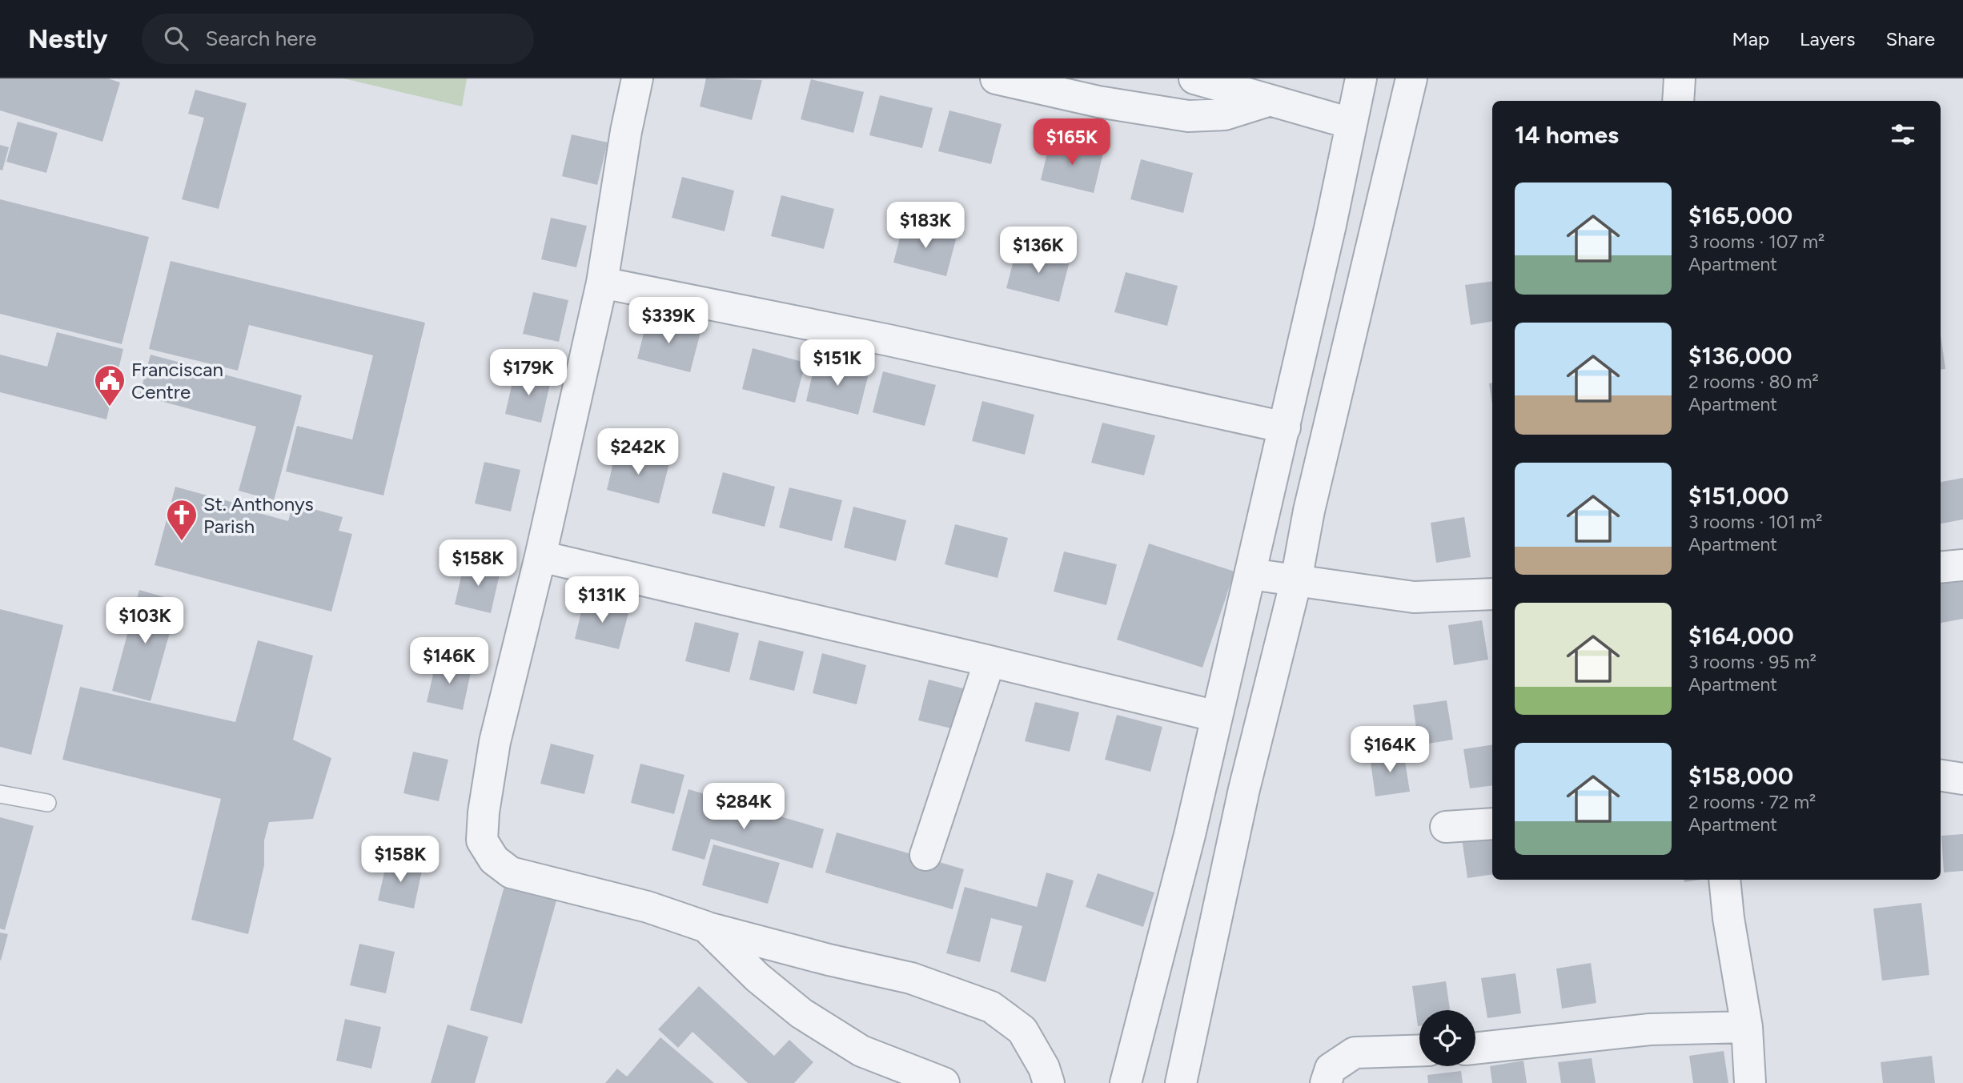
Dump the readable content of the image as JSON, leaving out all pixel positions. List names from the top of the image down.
{
  "places": {
    "public building": ["Franciscan Centre"],
    "church": ["St. Anthonys Parish"]
  },
  "page": {
    "header": "Nestly",
    "search": "Search here",
    "nav": ["Map", "Layers", "Share"],
    "heading": "14 homes",
    "price": [
      "$165K",
      "$183K",
      "$136K",
      "$339K",
      "$151K",
      "$179K",
      "$242K",
      "$158K",
      "$131K",
      "$103K",
      "$146K",
      "$164K",
      "$284K",
      "$158K"
    ],
    "list": [
      {
        "name": "$165,000",
        "note": "3 rooms · 107 m² · Apartment"
      },
      {
        "name": "$136,000",
        "note": "2 rooms · 80 m² · Apartment"
      },
      {
        "name": "$151,000",
        "note": "3 rooms · 101 m² · Apartment"
      },
      {
        "name": "$164,000",
        "note": "3 rooms · 95 m² · Apartment"
      },
      {
        "name": "$158,000",
        "note": "2 rooms · 72 m² · Apartment"
      }
    ]
  }
}
